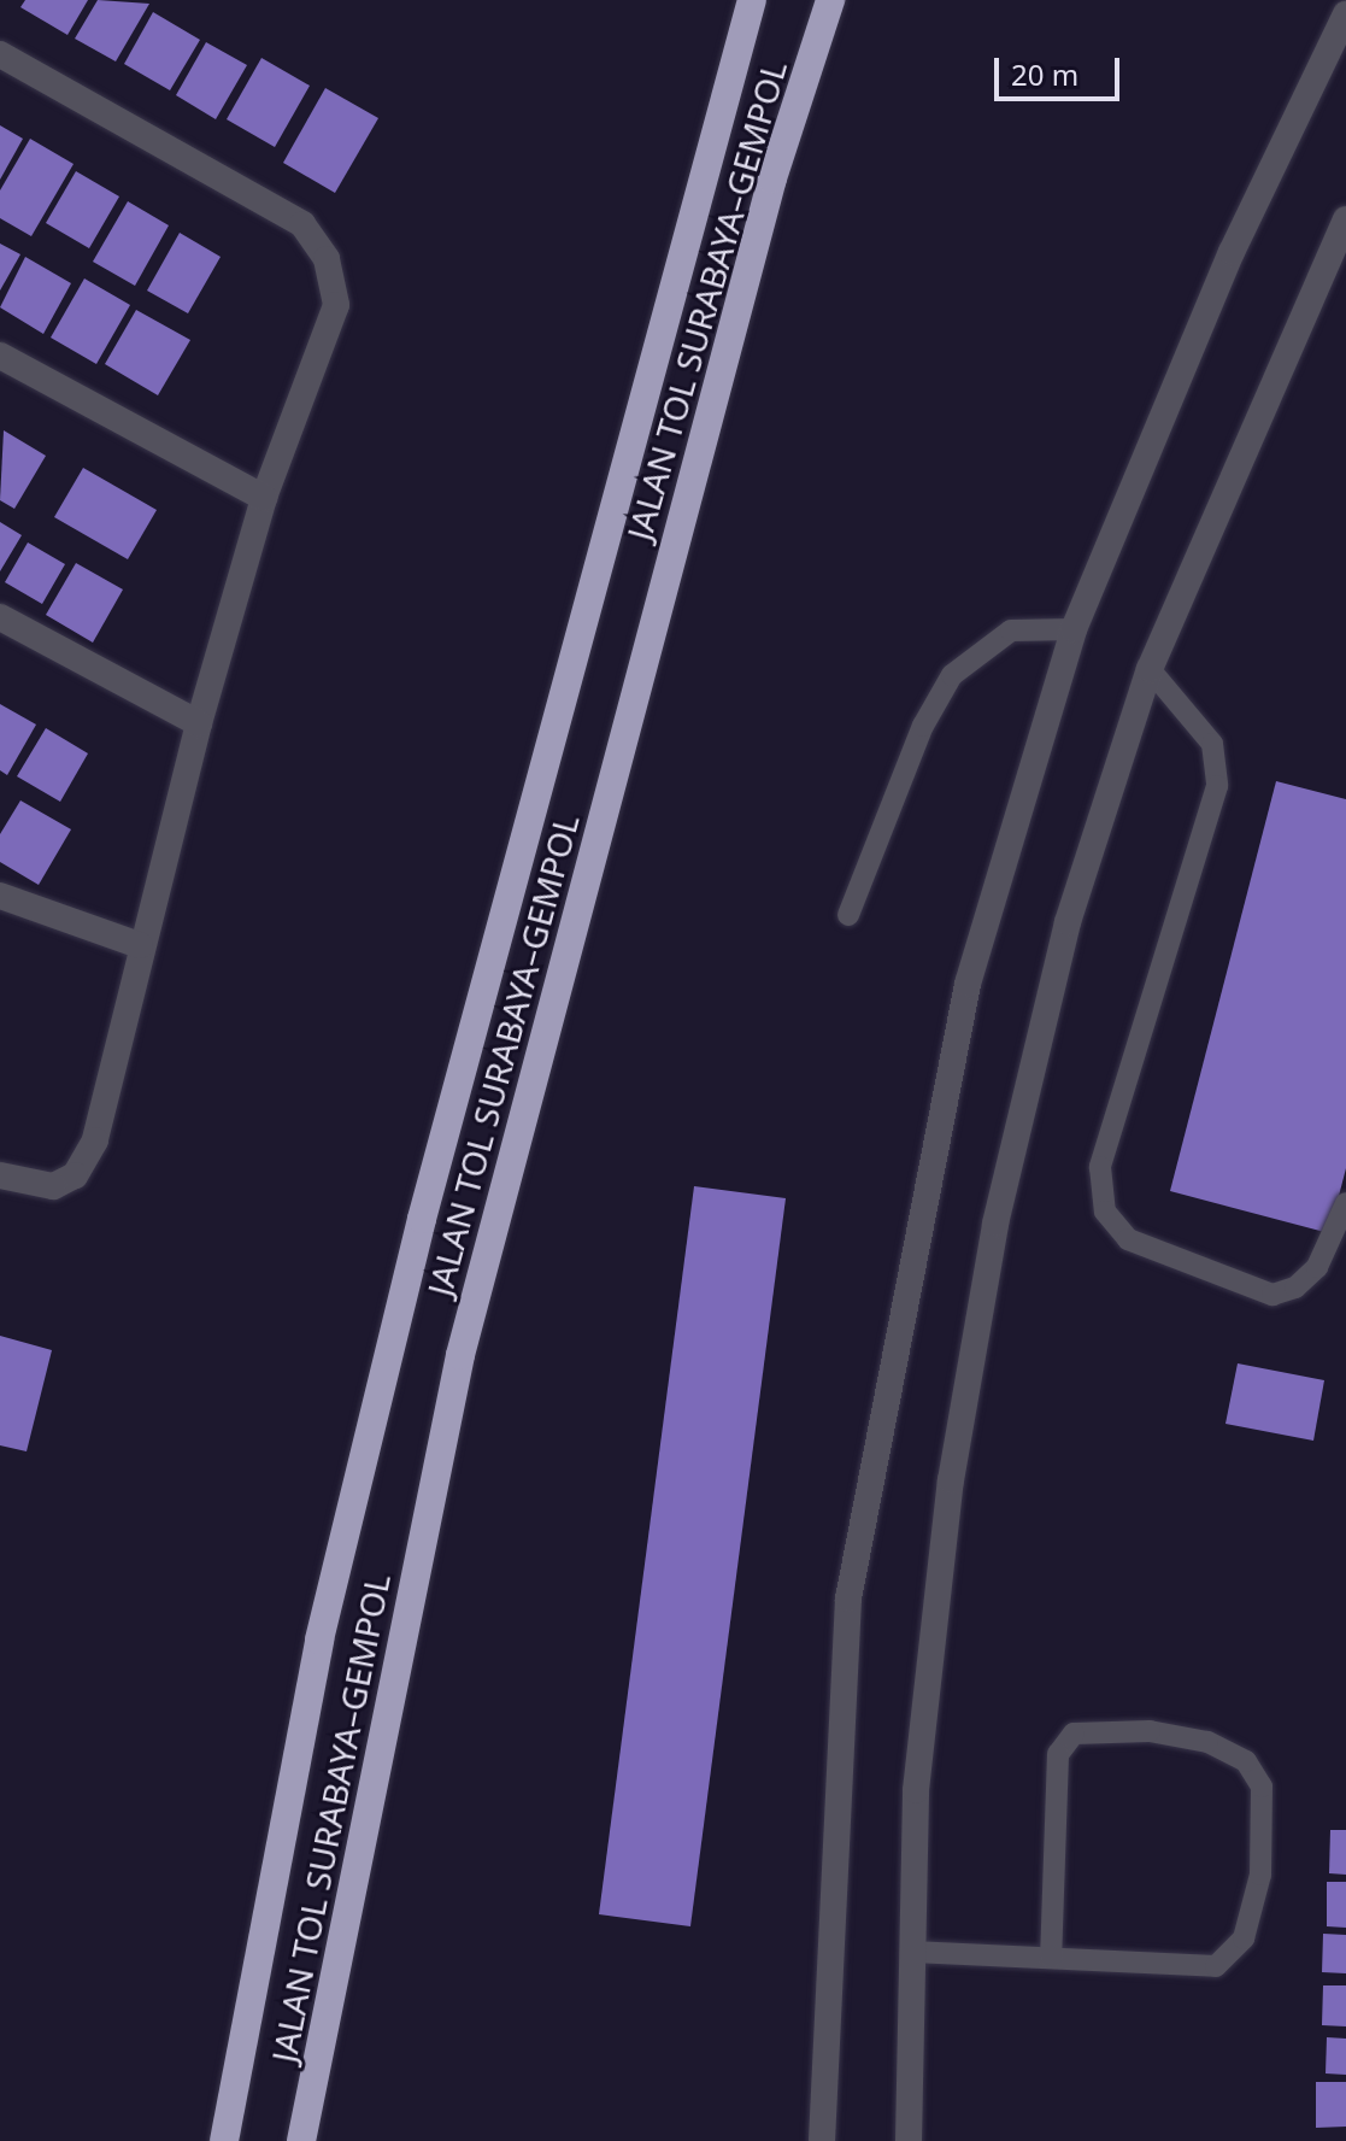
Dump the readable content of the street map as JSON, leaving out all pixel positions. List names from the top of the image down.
{
  "streets": {
    "highway": ["JALAN TOL SURABAYA–GEMPOL"]
  },
  "scale_bar": "20 m"
}
